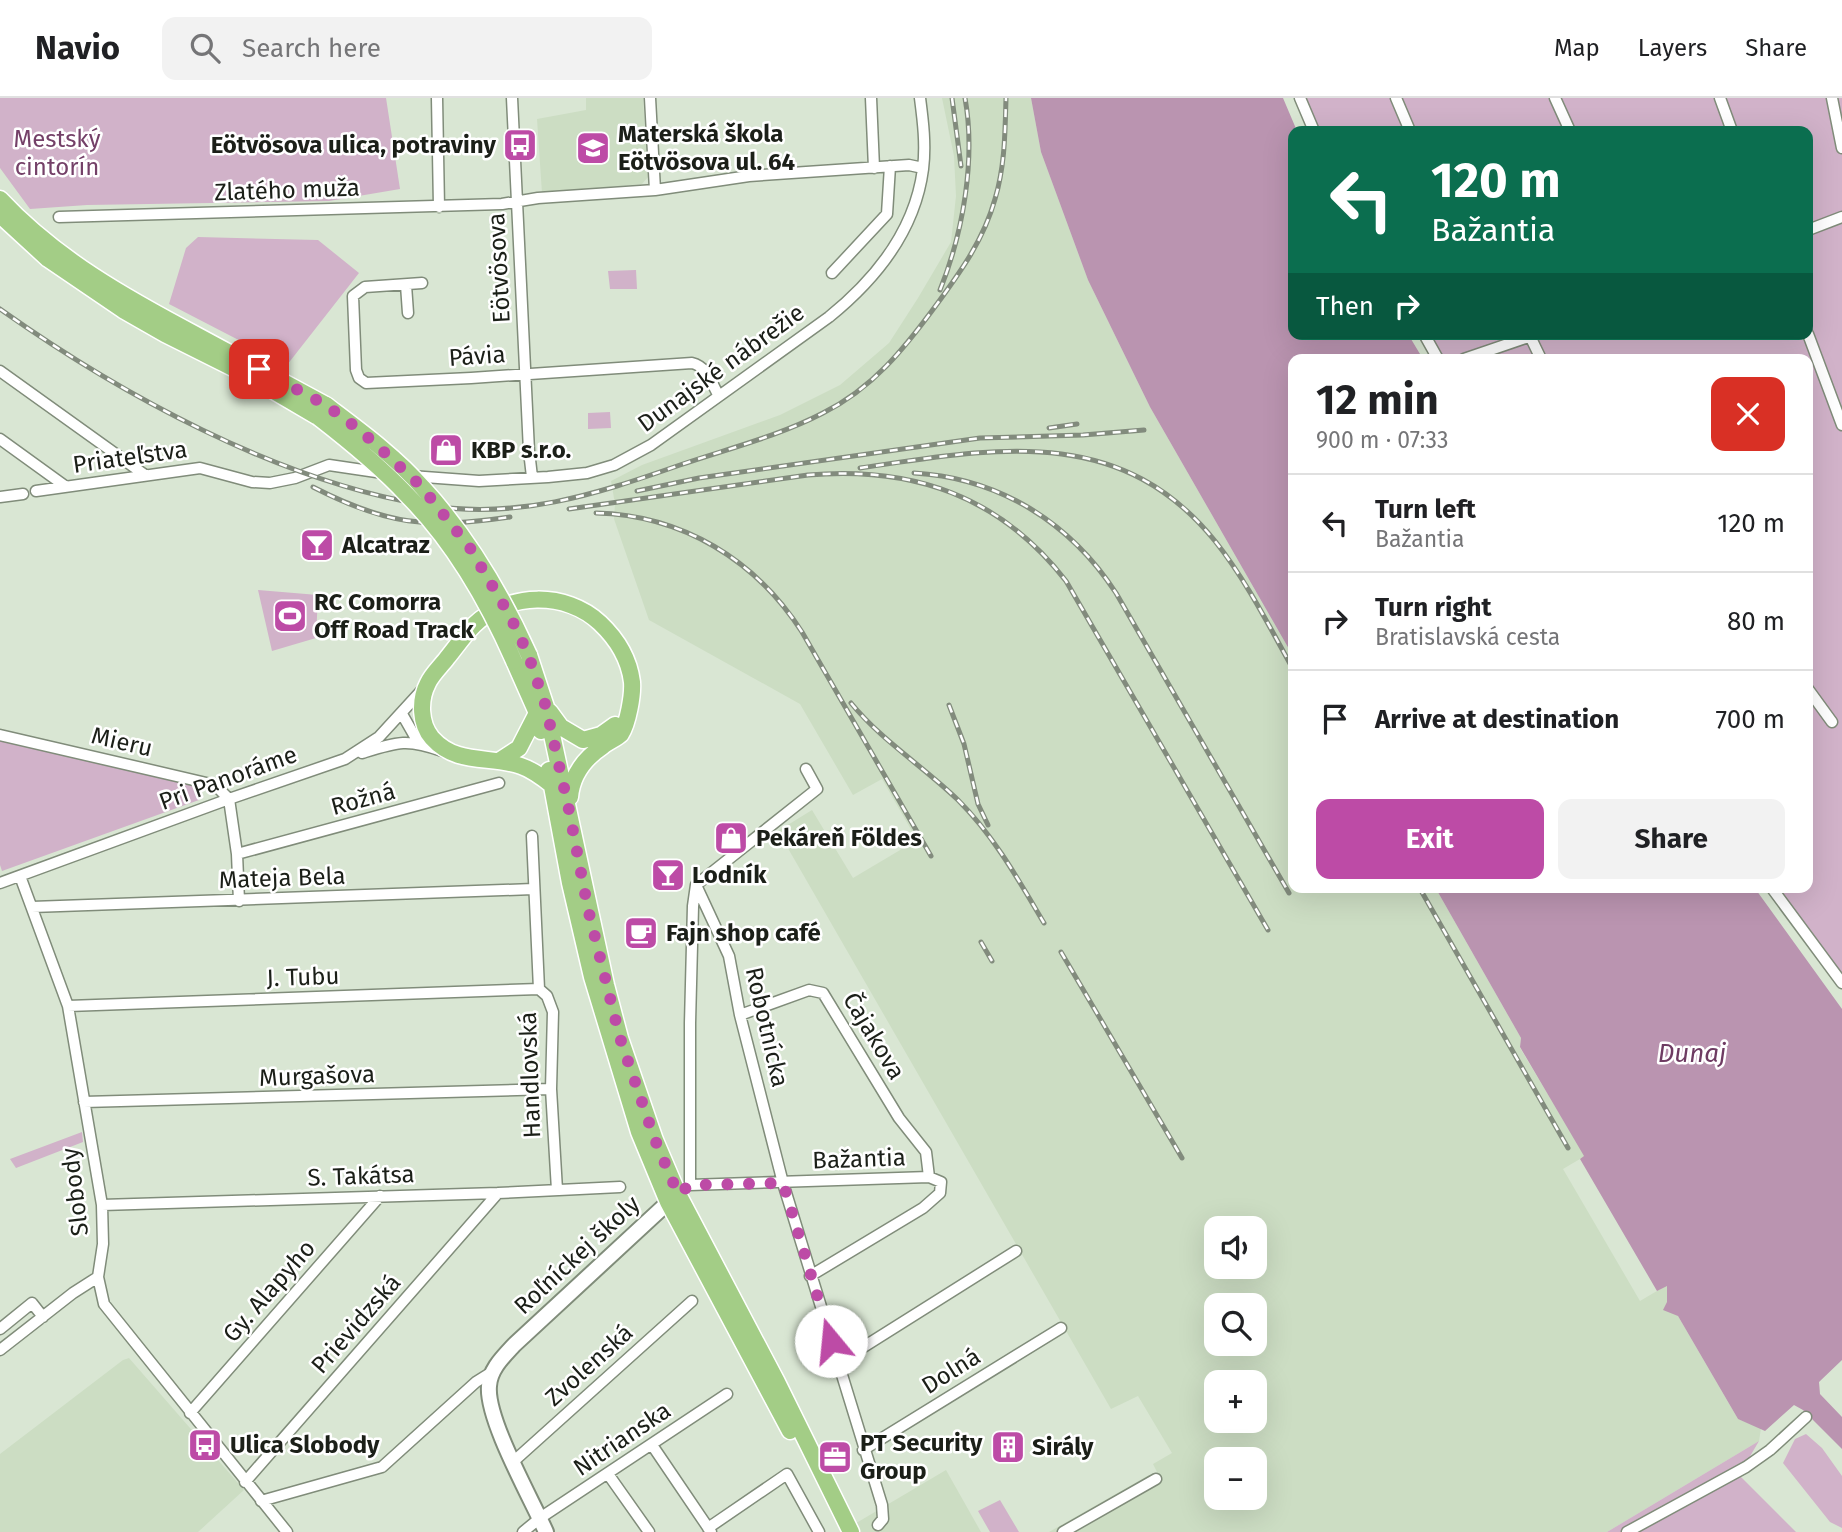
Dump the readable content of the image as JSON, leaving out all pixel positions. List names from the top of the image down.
{
  "streets": {
    "main road": ["Roľníckej školy"],
    "street": [
      "Zlatého muža",
      "Eötvösova",
      "Pávia",
      "Dunajské nábrežie",
      "Priateľstva",
      "Mieru",
      "Pri Panoráme",
      "Rožná",
      "Mateja Bela",
      "J. Tubu",
      "Robotnícka",
      "Čajakova",
      "Handlovská",
      "Murgašova",
      "Bažantia",
      "S. Takátsa",
      "Slobody",
      "Gy. Alapyho",
      "Prievidzská",
      "Zvolenská",
      "Dolná",
      "Nitrianska"
    ]
  },
  "crossings": [
    ["Zlatého muža", "Eötvösova"],
    ["Zlatého muža", "Dunajské nábrežie"],
    ["Eötvösova", "Pávia"],
    ["Eötvösova", "Dunajské nábrežie"],
    ["Pávia", "Dunajské nábrežie"],
    ["Dunajské nábrežie", "Priateľstva"],
    ["Mieru", "Pri Panoráme"],
    ["Pri Panoráme", "Slobody"],
    ["Mateja Bela", "Handlovská"],
    ["Mateja Bela", "Slobody"],
    ["J. Tubu", "Handlovská"],
    ["J. Tubu", "Slobody"],
    ["Robotnícka", "Čajakova"],
    ["Robotnícka", "Bažantia"],
    ["Robotnícka", "Dolná"],
    ["Čajakova", "Bažantia"],
    ["Handlovská", "Murgašova"],
    ["Handlovská", "S. Takátsa"],
    ["Murgašova", "Slobody"],
    ["Bažantia", "Roľníckej školy"],
    ["S. Takátsa", "Slobody"],
    ["S. Takátsa", "Gy. Alapyho"],
    ["S. Takátsa", "Prievidzská"],
    ["Slobody", "Gy. Alapyho"],
    ["Slobody", "Prievidzská"]
  ],
  "water": ["Dunaj"],
  "parks": ["Mestský cintorín"],
  "places": {
    "bus stop": ["Eötvösova ulica, potraviny", "Ulica Slobody"],
    "school or university": ["Materská škola Eötvösova ul. 64"],
    "shop": ["KBP s.r.o.", "Pekáreň Földes"],
    "bar": ["Alcatraz", "Lodník"],
    "sports": ["RC Comorra Off Road Track"],
    "cafe": ["Fajn shop café"],
    "building": ["Sirály"],
    "office": ["PT Security Group"]
  },
  "page": {
    "header": "Navio",
    "search": "Search here",
    "nav": ["Map", "Layers", "Share"],
    "turn": ["120 m", "Bažantia"],
    "then": "Then",
    "heading": ["12 min", "900 m · 07:33"],
    "list": [
      {
        "name": "Turn left",
        "note": "Bažantia",
        "value": "120 m"
      },
      {
        "name": "Turn right",
        "note": "Bratislavská cesta",
        "value": "80 m"
      },
      {
        "name": "Arrive at destination",
        "value": "700 m"
      }
    ],
    "buttons": ["Exit", "Share"],
    "map_buttons": ["+", "−"]
  }
}
